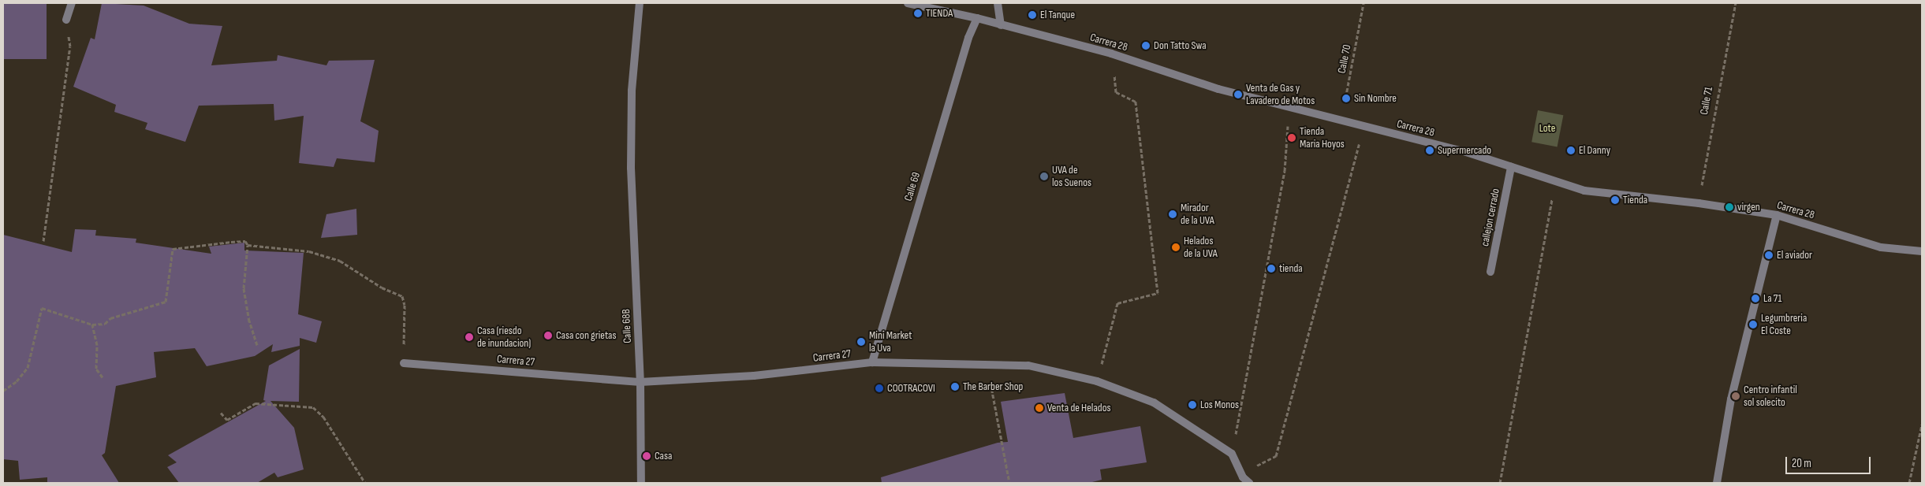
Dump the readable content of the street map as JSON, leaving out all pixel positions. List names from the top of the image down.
{
  "streets": {
    "street": [
      "Carrera 28",
      "Calle 69",
      "callejon cerrado",
      "Calle 68B",
      "Carrera 27"
    ],
    "path": ["Calle 70", "Calle 71"]
  },
  "crossings": [
    ["Carrera 28", "Calle 70"],
    ["Carrera 28", "Calle 71"],
    ["Carrera 28", "Calle 69"],
    ["Carrera 28", "callejon cerrado"],
    ["Calle 69", "Carrera 27"],
    ["Calle 68B", "Carrera 27"]
  ],
  "parks": ["Lote"],
  "places": [
    "TIENDA",
    "El Tanque",
    "Don Tatto Swa",
    "Venta de Gas y Lavadero de Motos",
    "Sin Nombre",
    "Tienda Maria Hoyos",
    "Supermercado",
    "El Danny",
    "UVA de los Suenos",
    "Tienda",
    "virgen",
    "Mirador de la UVA",
    "Helados de la UVA",
    "El aviador",
    "tienda",
    "La 71",
    "Legumbreria El Coste",
    "Casa con grietas",
    "Casa (riesdo de inundacion)",
    "Mini Market la Uva",
    "The Barber Shop",
    "COOTRACOVI",
    "Centro infantil sol solecito",
    "Los Monos",
    "Venta de Helados",
    "Casa"
  ],
  "scale_bar": "20 m"
}
